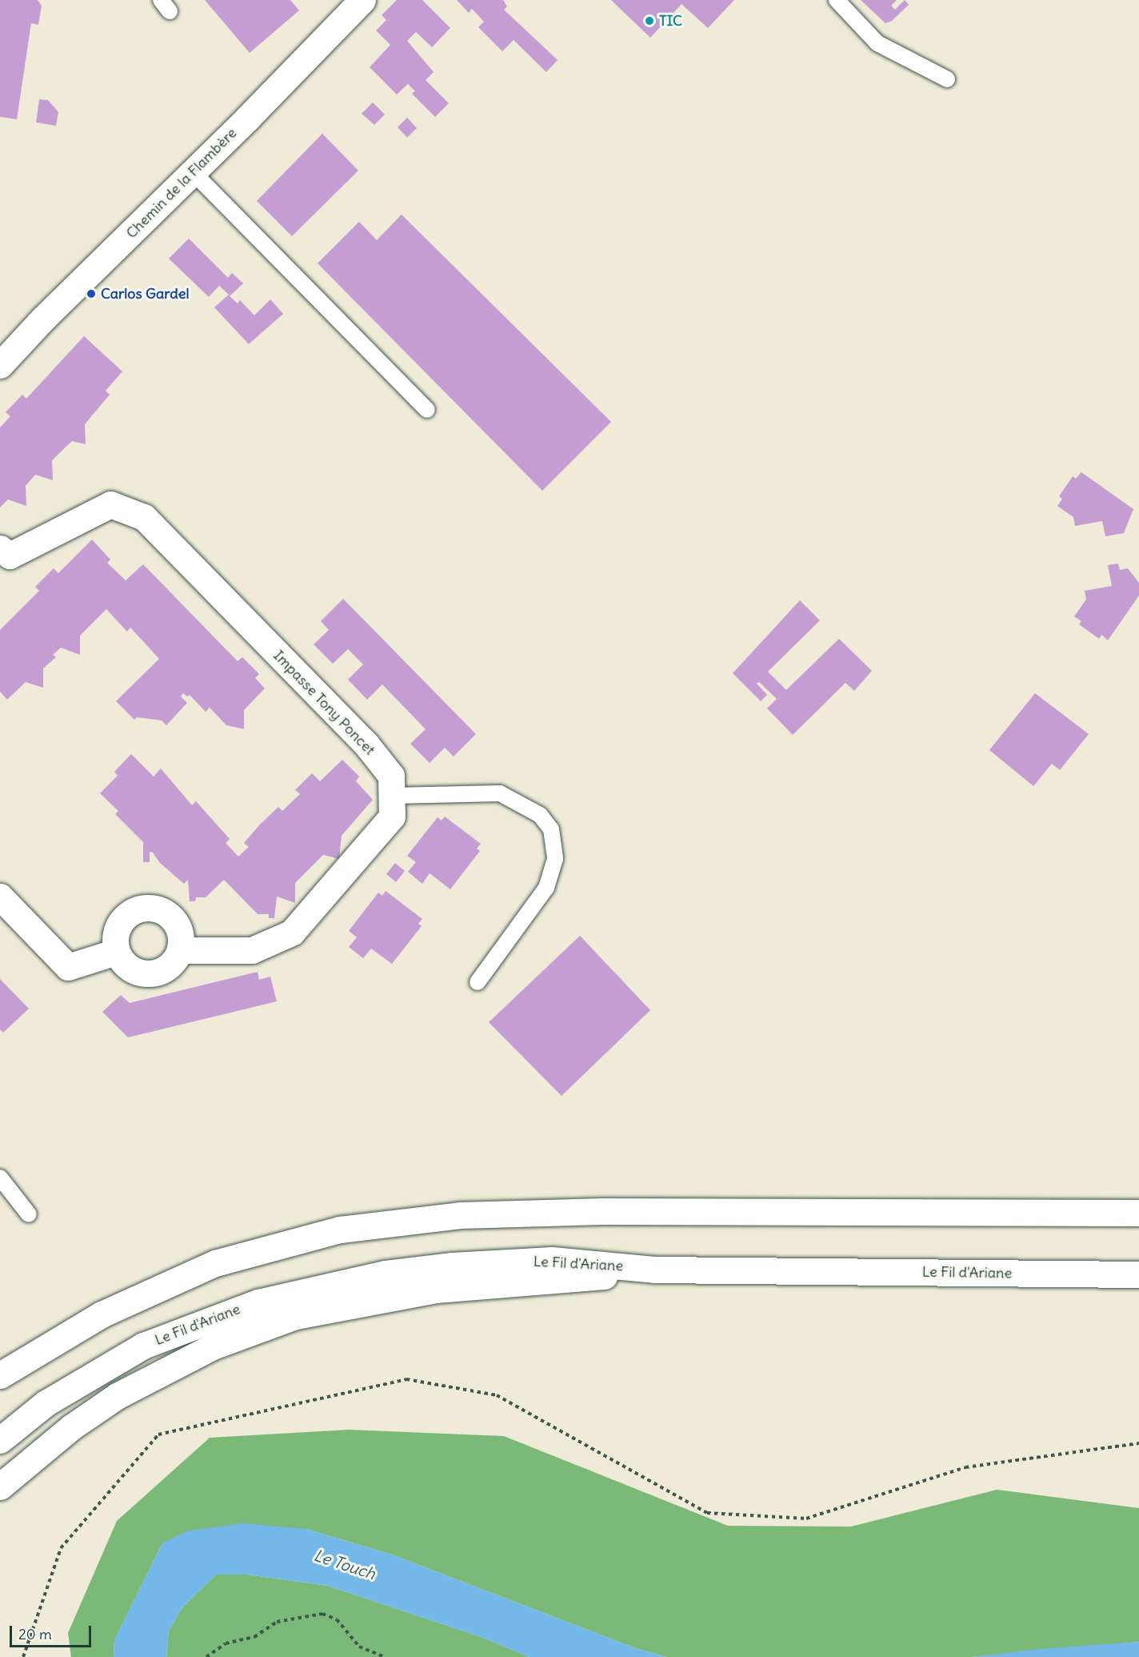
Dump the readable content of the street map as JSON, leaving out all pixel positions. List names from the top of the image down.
{
  "streets": {
    "main road": ["Chemin de la Flambère", "Impasse Tony Poncet", "Le Fil d'Ariane"]
  },
  "water": ["Le Touch"],
  "places": ["TIC", "Carlos Gardel"],
  "scale_bar": "20 m"
}
